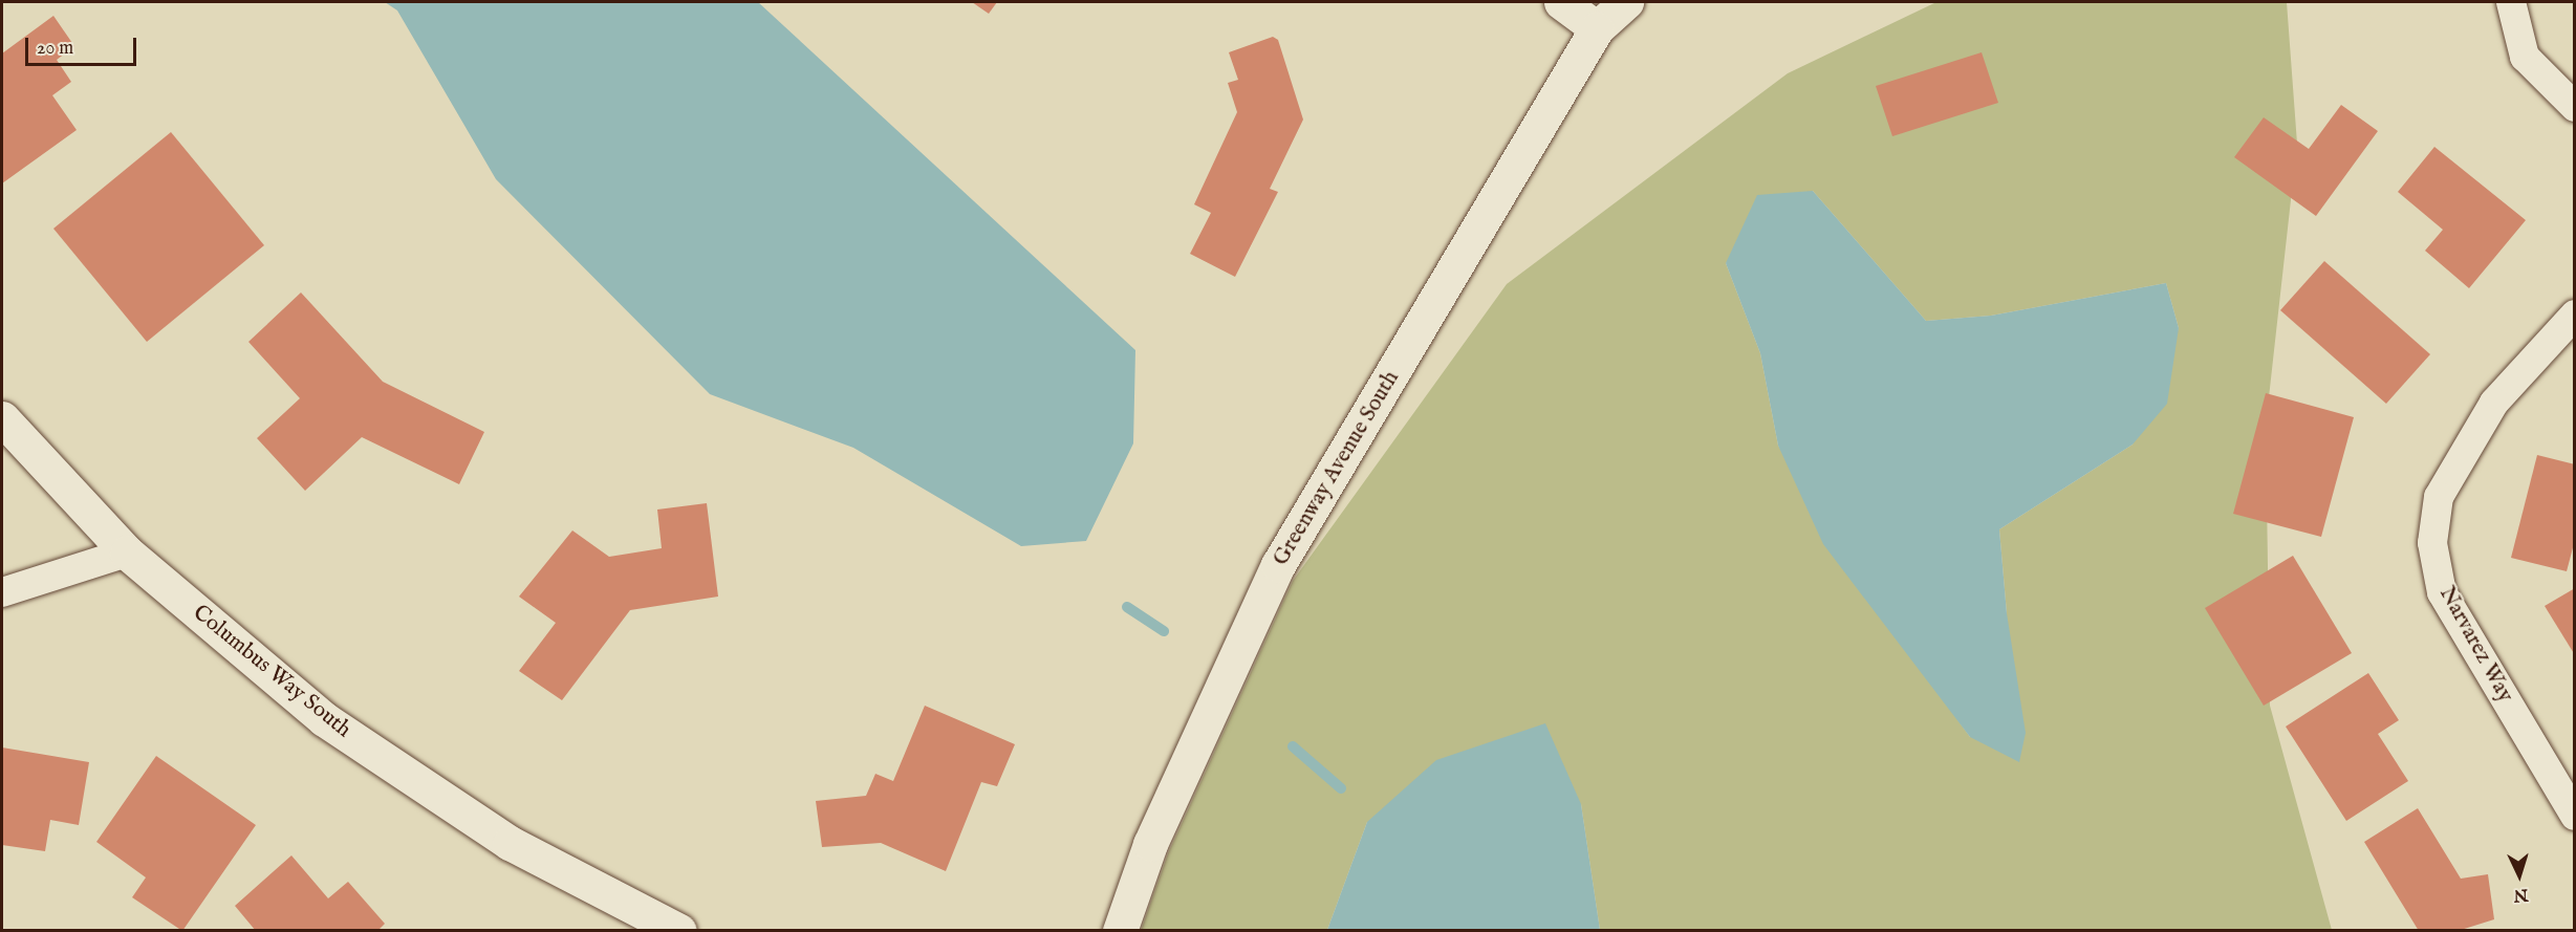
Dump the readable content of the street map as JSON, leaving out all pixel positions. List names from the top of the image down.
{
  "streets": {
    "street": ["Greenway Avenue South", "Narvarez Way", "Columbus Way South"]
  },
  "scale_bar": "20 m",
  "north": "bottom"
}
